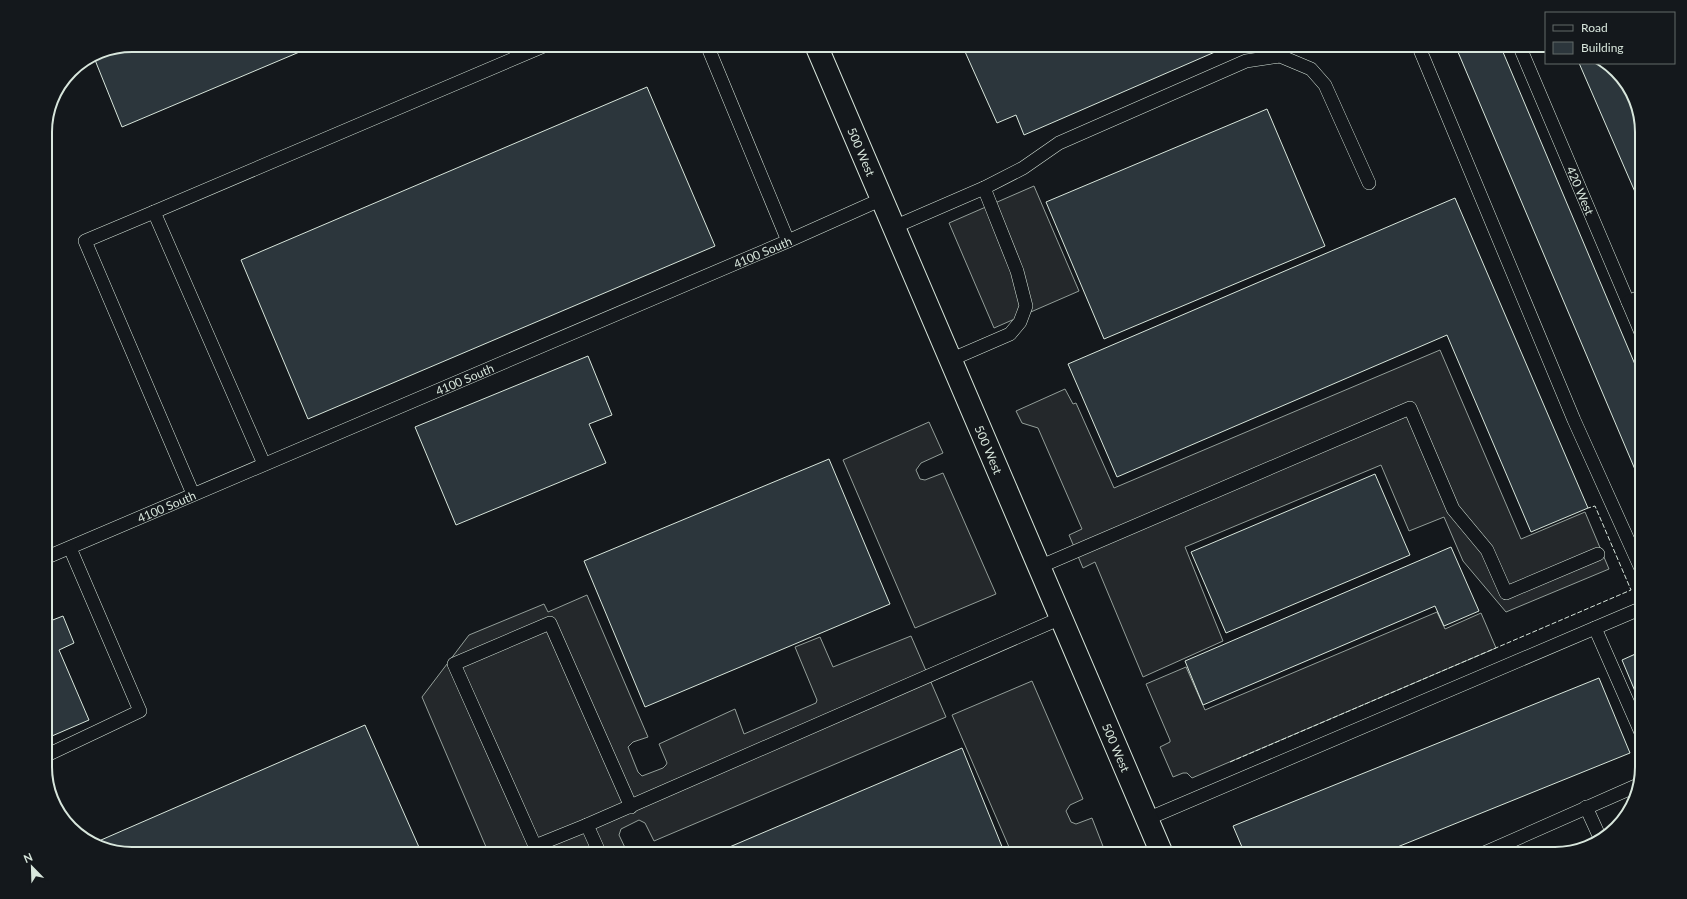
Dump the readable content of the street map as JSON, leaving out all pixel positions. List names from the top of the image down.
{
  "streets": {
    "main road": ["500 West"],
    "lane": ["420 West", "4100 South"]
  },
  "crossings": [
    ["500 West", "4100 South"]
  ],
  "legend": ["Road", "Building"],
  "north": "top left"
}
